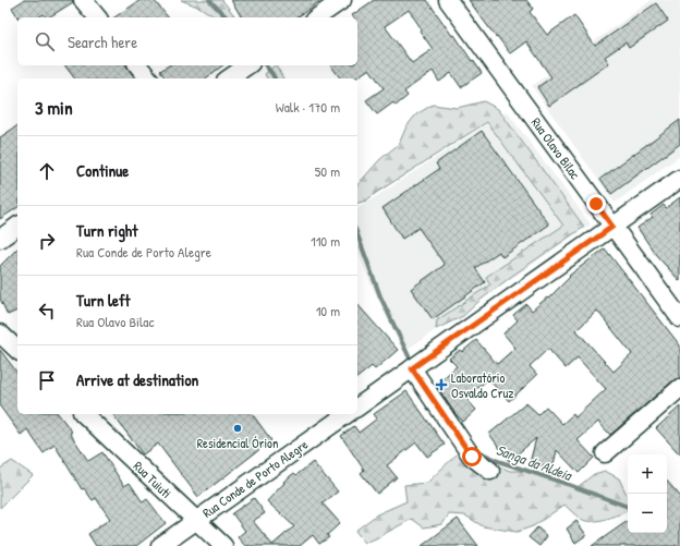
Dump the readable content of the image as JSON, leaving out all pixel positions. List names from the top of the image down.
{
  "streets": {
    "street": ["Rua Olavo Bilac", "Rua Conde de Porto Alegre", "Rua Tuiuti"]
  },
  "crossings": [
    ["Rua Conde de Porto Alegre", "Rua Tuiuti"]
  ],
  "water": ["Sanga da Aldeia"],
  "places": {
    "health": ["Laboratório Osvaldo Cruz"],
    "other": ["Residencial Órion"]
  },
  "page": {
    "search": "Search here",
    "heading": ["3 min", "Walk · 170 m"],
    "list": [
      ["Continue", "50 m"],
      ["Turn right", "Rua Conde de Porto Alegre", "110 m"],
      ["Turn left", "Rua Olavo Bilac", "10 m"],
      "Arrive at destination"
    ],
    "map_buttons": ["+", "−"]
  }
}
